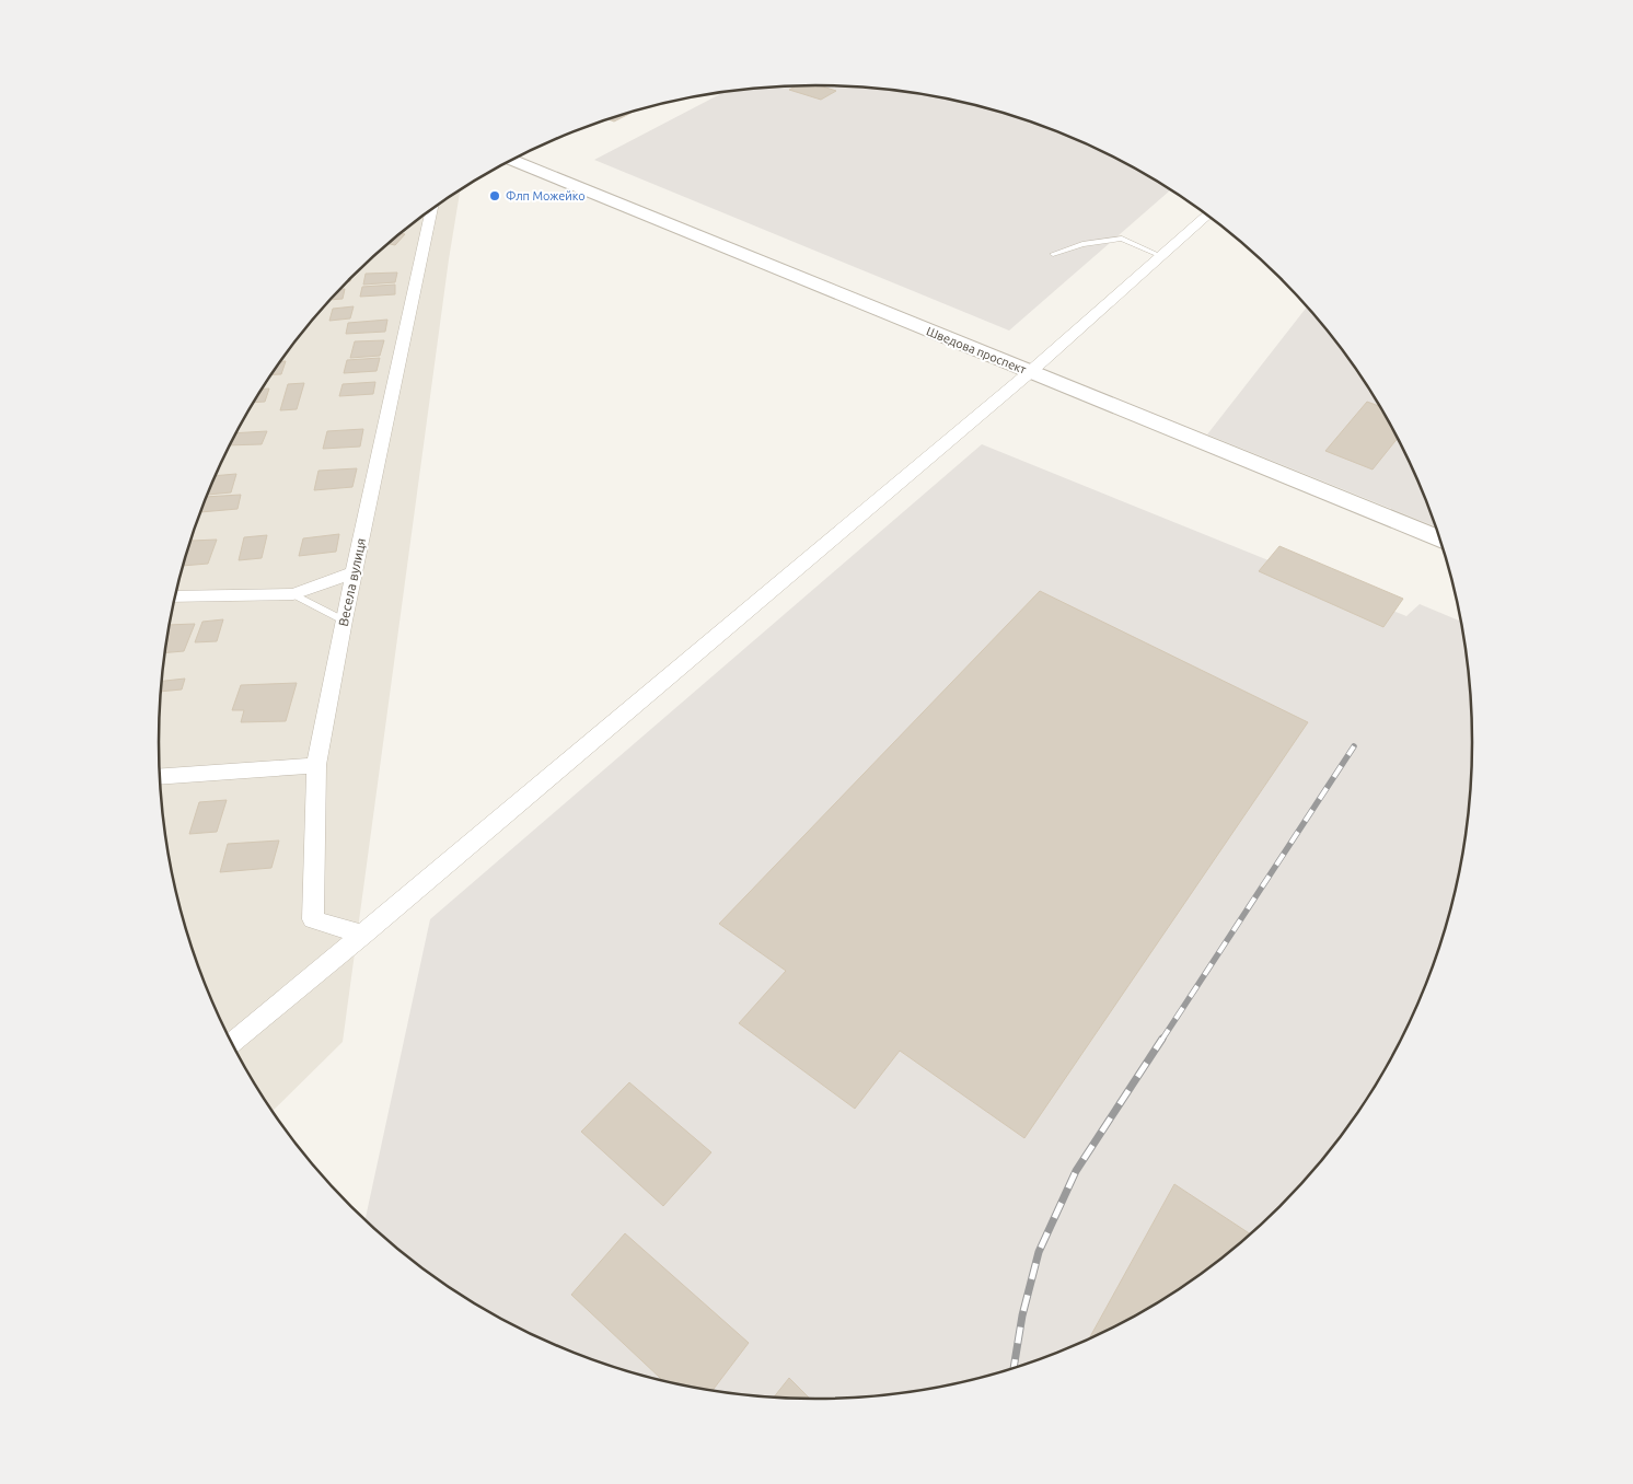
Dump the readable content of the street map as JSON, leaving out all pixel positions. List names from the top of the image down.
{
  "streets": {
    "street": ["Шведова проспект", "Весела вулиця"]
  },
  "places": ["Флп Можейко"]
}
